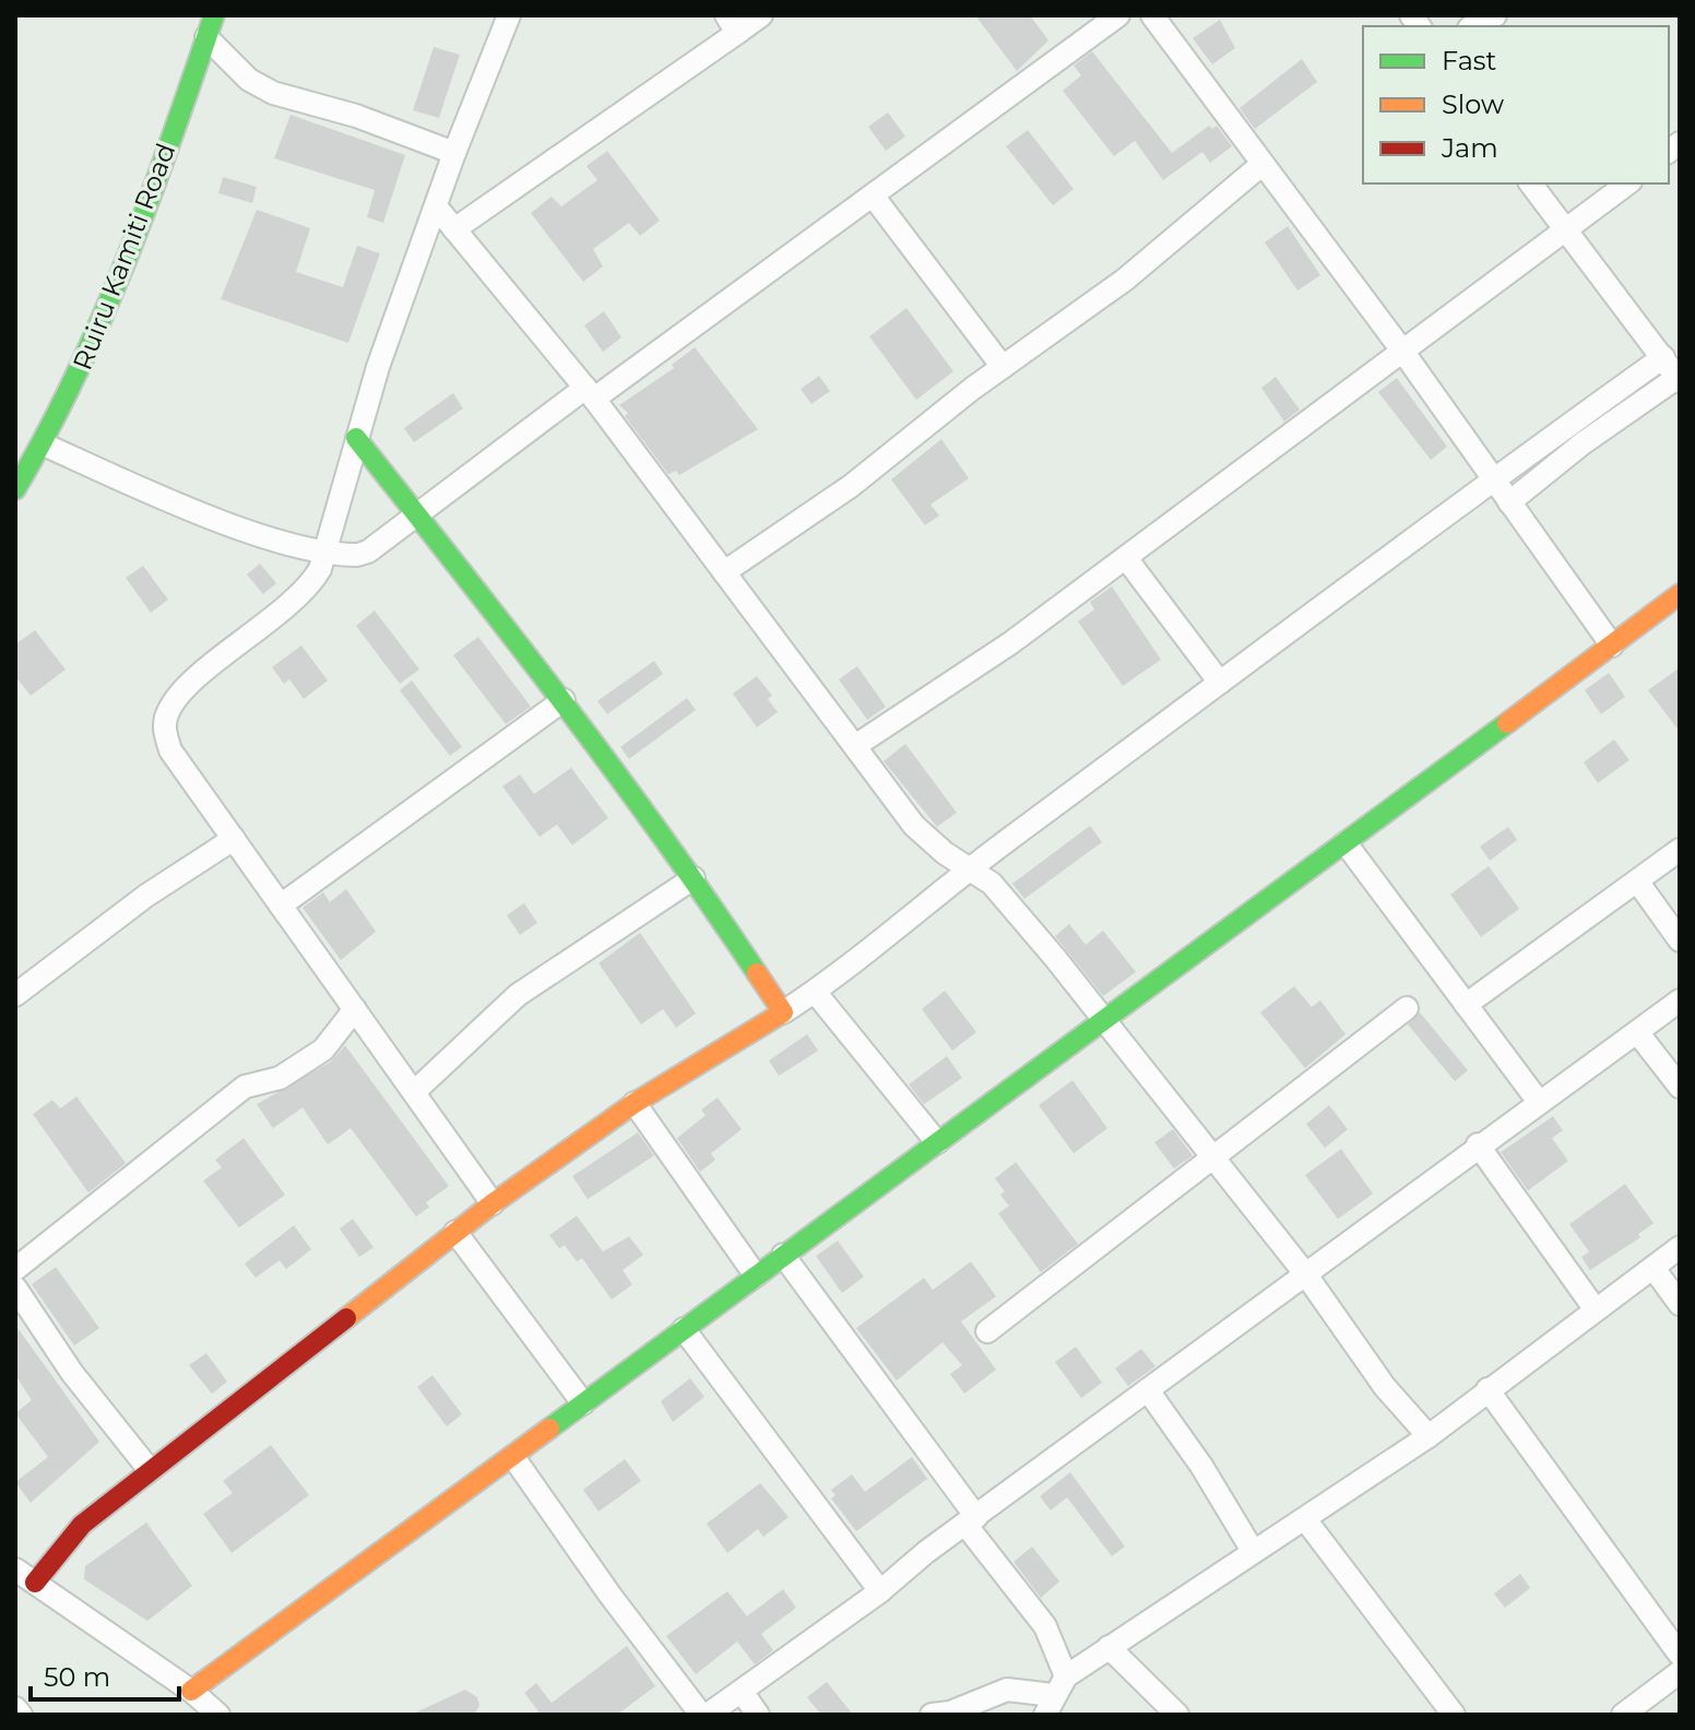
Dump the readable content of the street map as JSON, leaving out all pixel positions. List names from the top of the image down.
{
  "streets": {
    "street": ["Ruiru Kamiti Road"]
  },
  "legend": ["Fast", "Slow", "Jam"],
  "scale_bar": "50 m"
}
